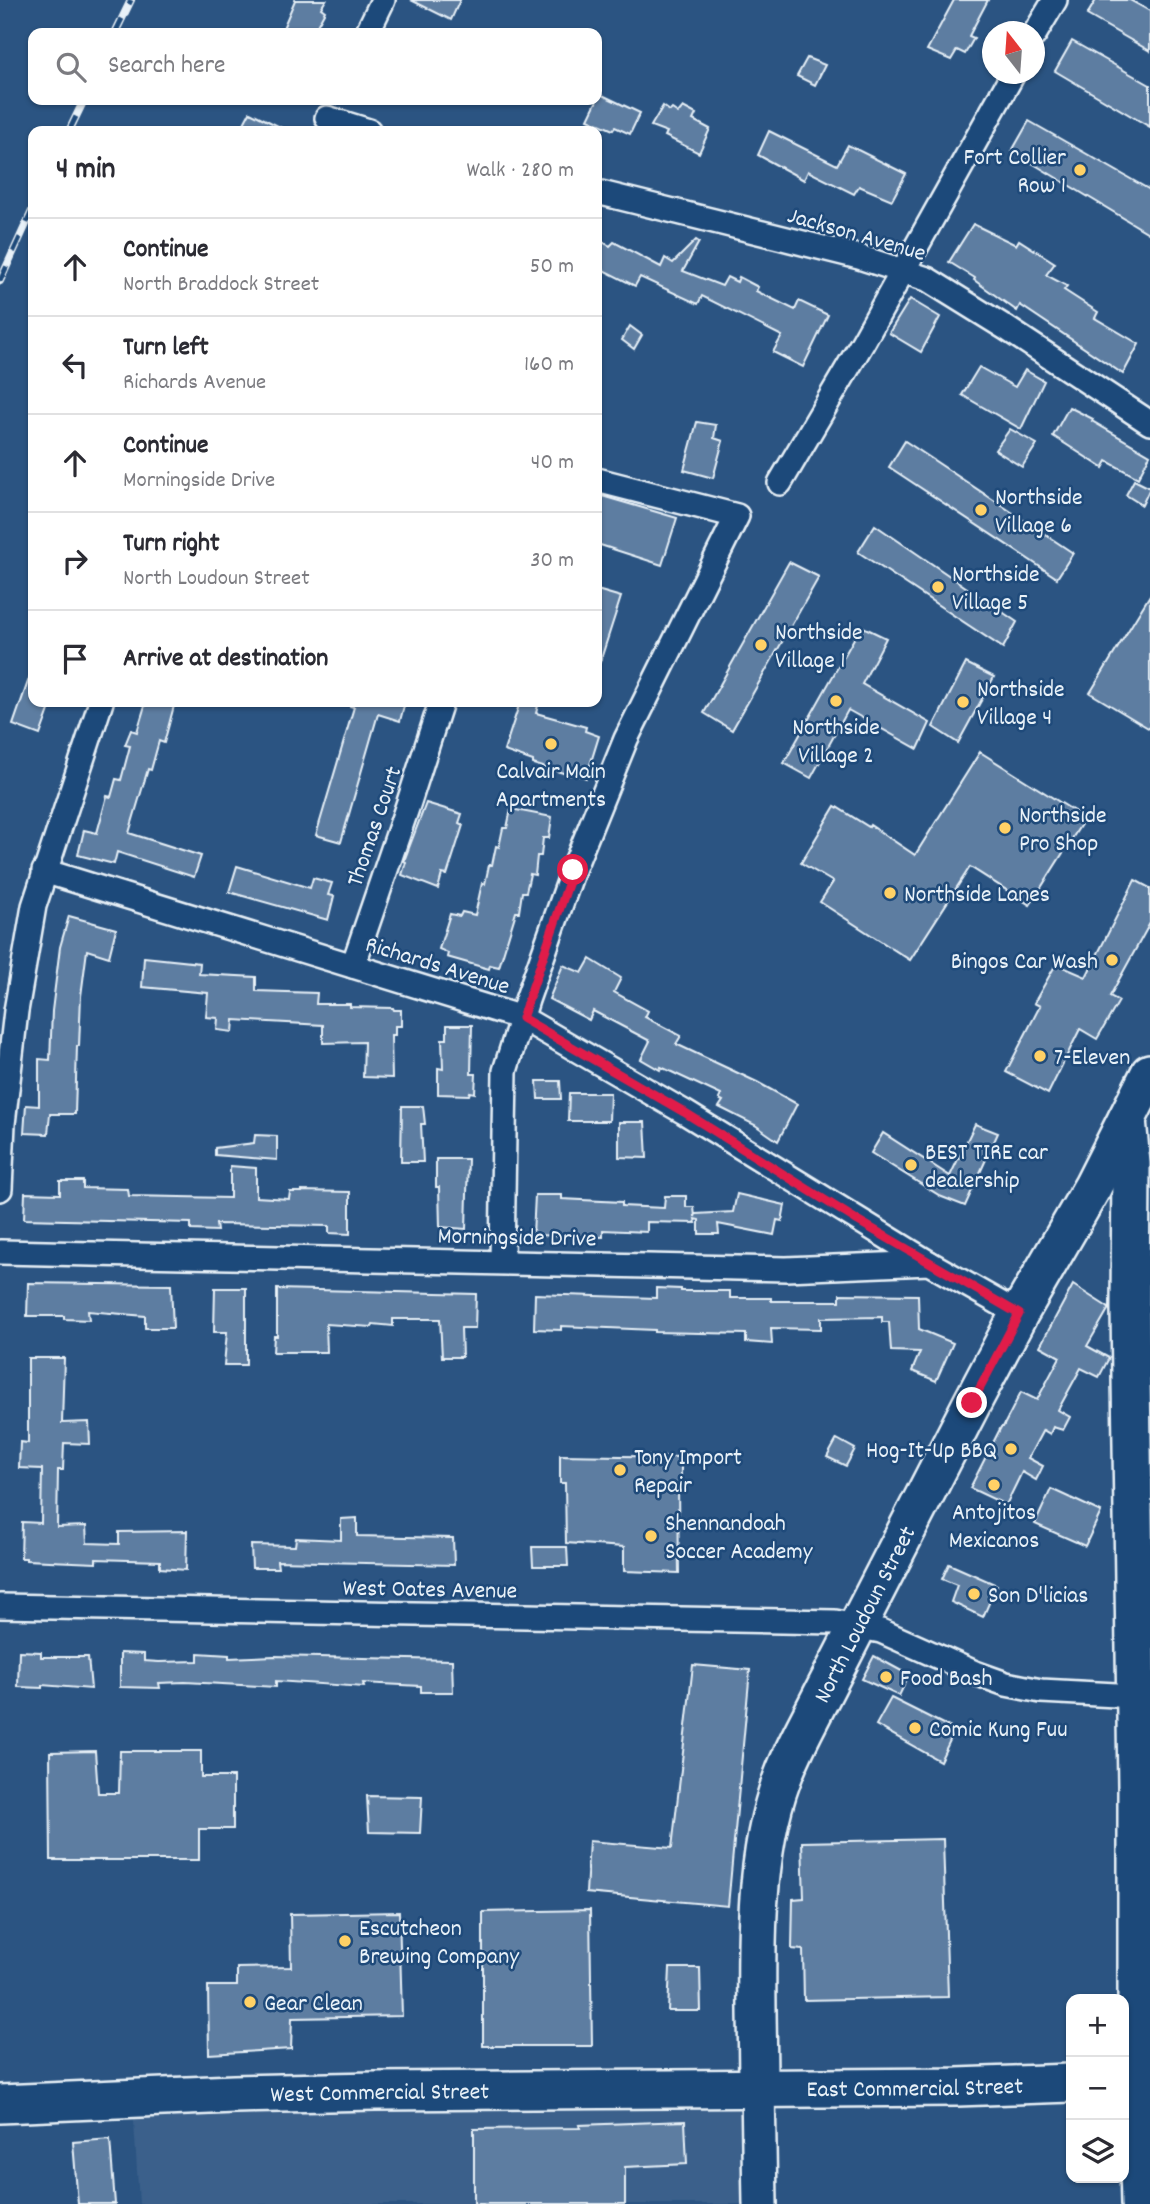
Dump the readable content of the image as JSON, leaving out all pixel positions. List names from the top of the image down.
{
  "streets": {
    "main road": ["North Loudoun Street", "East Commercial Street", "West Commercial Street"],
    "street": [
      "Jackson Avenue",
      "Thomas Court",
      "Richards Avenue",
      "Morningside Drive",
      "West Oates Avenue"
    ]
  },
  "crossings": [
    ["Thomas Court", "Richards Avenue"],
    ["Richards Avenue", "Morningside Drive"],
    ["West Oates Avenue", "North Loudoun Street"],
    ["North Loudoun Street", "East Commercial Street"],
    ["North Loudoun Street", "West Commercial Street"],
    ["East Commercial Street", "West Commercial Street"]
  ],
  "places": [
    "Fort Collier Row 1",
    "Northside Village 6",
    "Northside Village 5",
    "Northside Village 1",
    "Northside Village 2",
    "Northside Village 4",
    "Calvair Main Apartments",
    "Northside Pro Shop",
    "Northside Lanes",
    "Bingos Car Wash",
    "7-Eleven",
    "BEST TIRE car dealership",
    "Hog-It-Up BBQ",
    "Tony Import Repair",
    "Antojitos Mexicanos",
    "Shennandoah Soccer Academy",
    "Son D'licias",
    "Food Bash",
    "Comic Kung Fuu",
    "Escutcheon Brewing Company",
    "Gear Clean"
  ],
  "north": "top",
  "page": {
    "search": "Search here",
    "heading": ["4 min", "Walk · 280 m"],
    "list": [
      ["Continue", "North Braddock Street", "50 m"],
      ["Turn left", "Richards Avenue", "160 m"],
      ["Continue", "Morningside Drive", "40 m"],
      ["Turn right", "North Loudoun Street", "30 m"],
      "Arrive at destination"
    ],
    "map_buttons": ["+", "−"]
  }
}
